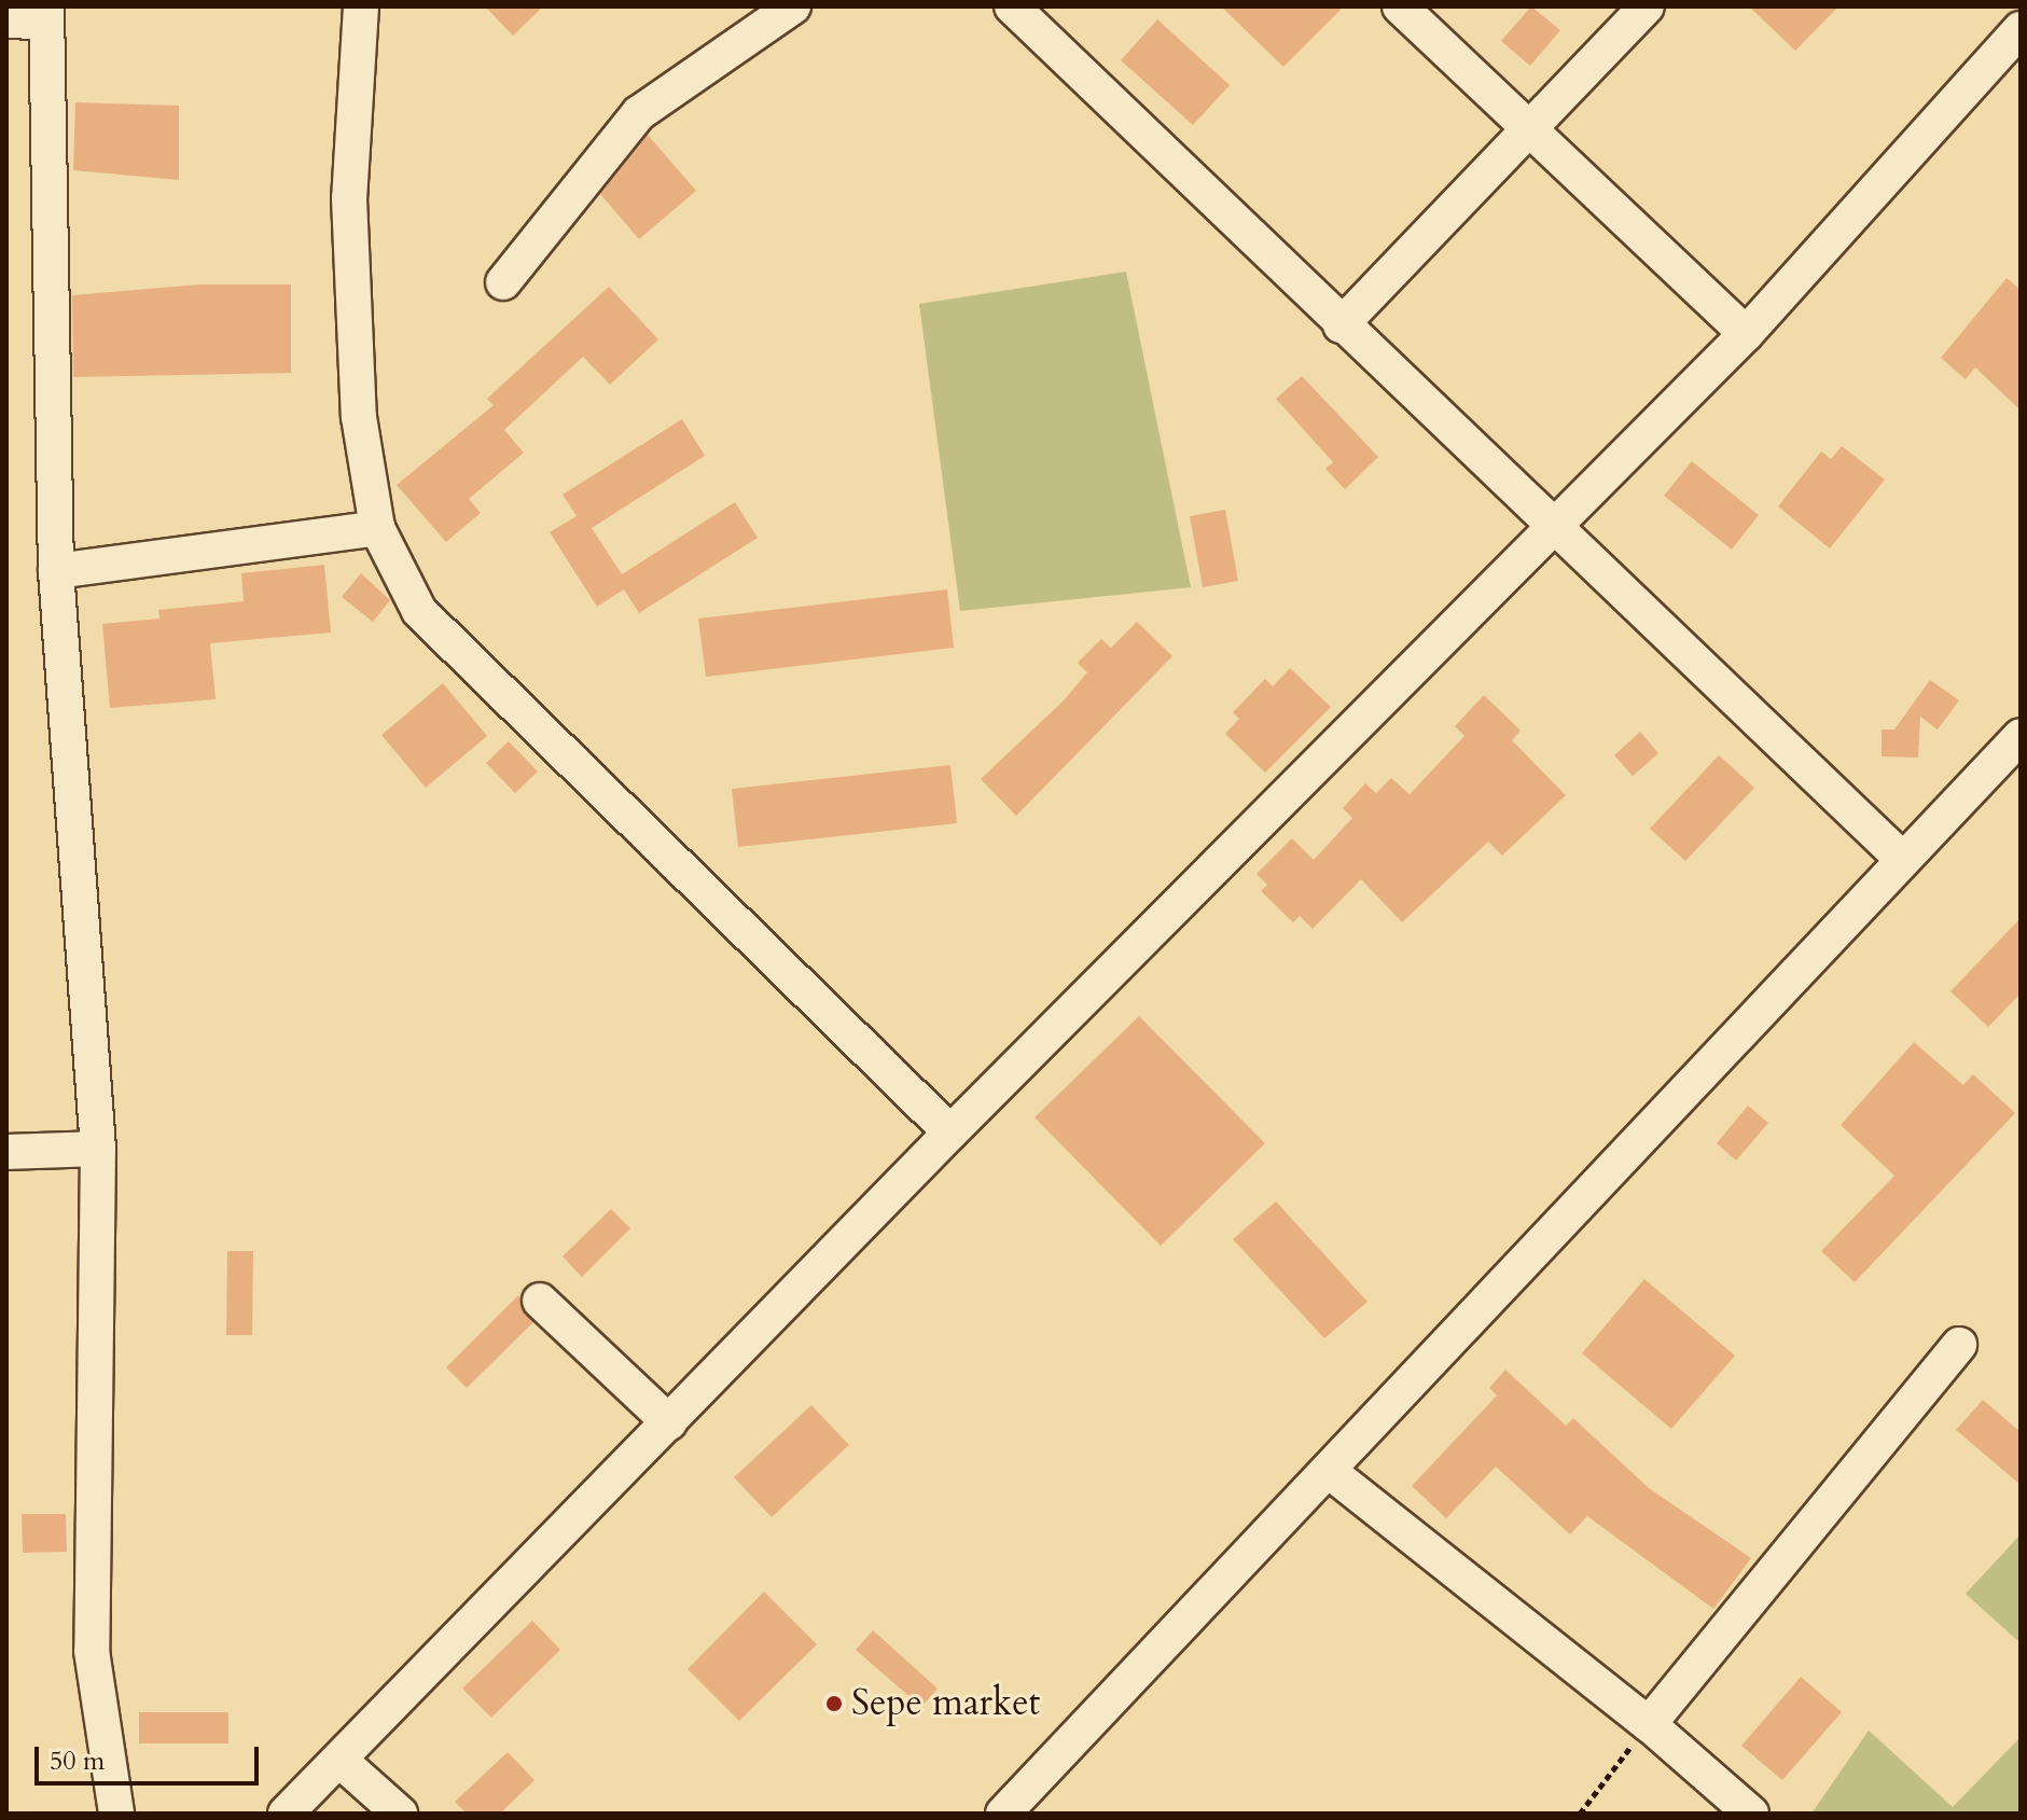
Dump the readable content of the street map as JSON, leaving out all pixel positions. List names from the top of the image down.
{
  "places": ["Sepe market"],
  "scale_bar": "50 m"
}
